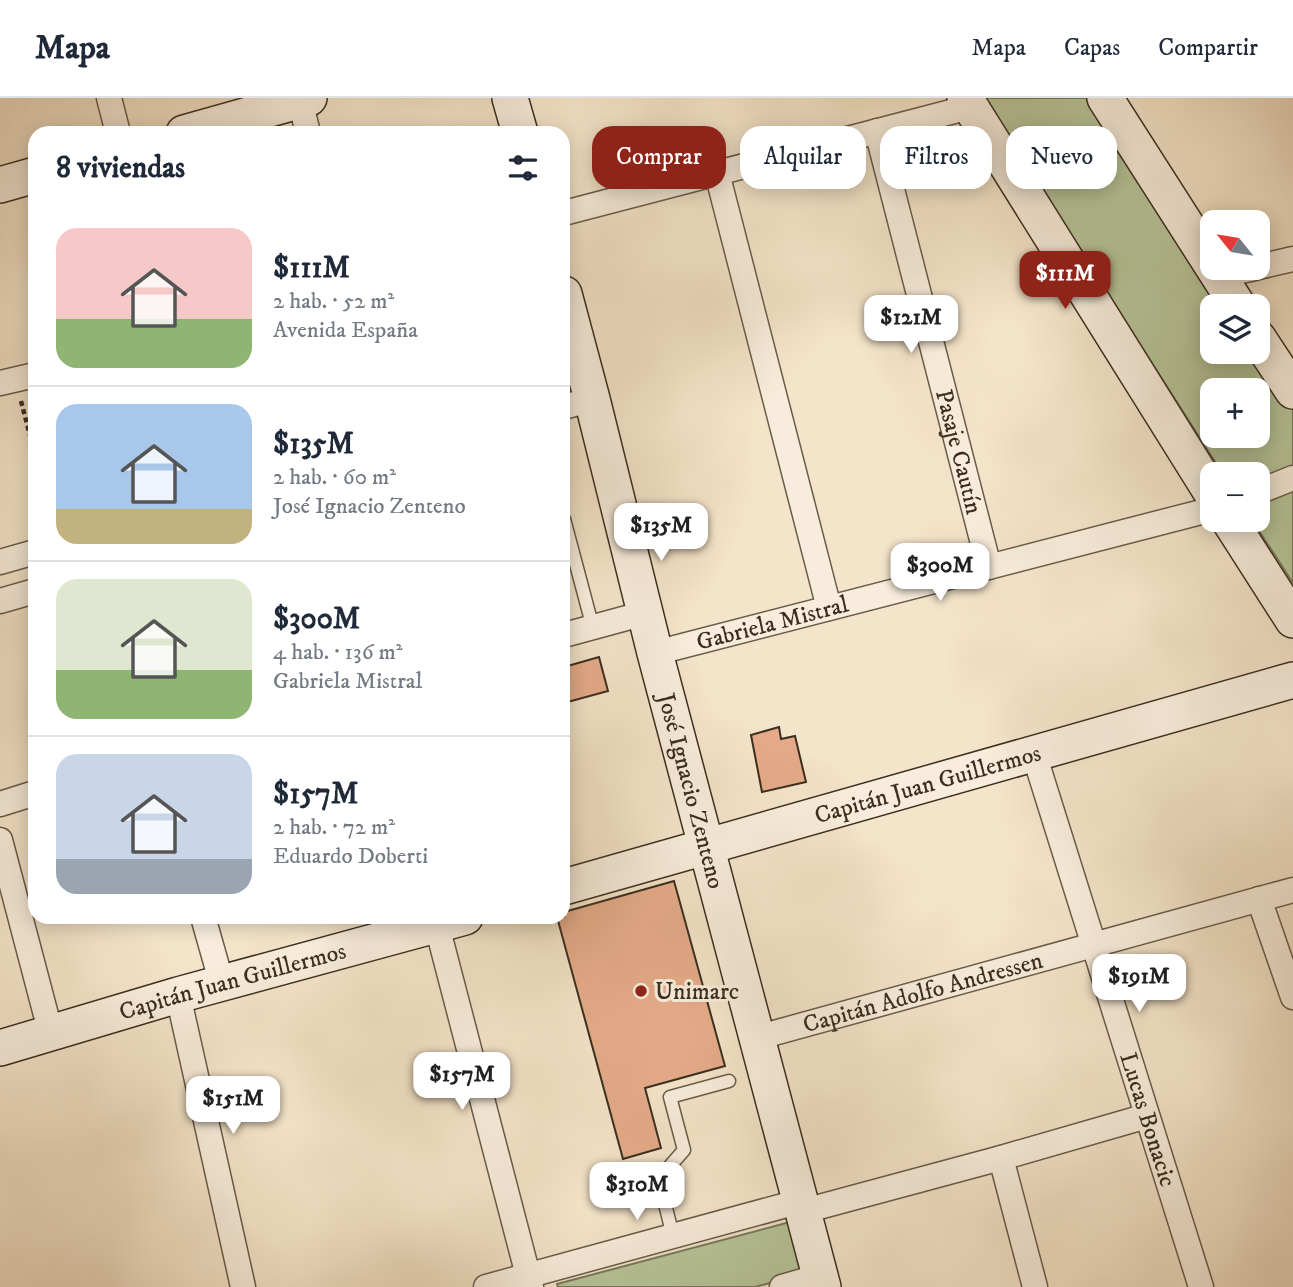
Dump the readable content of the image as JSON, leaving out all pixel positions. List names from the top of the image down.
{
  "streets": {
    "street": [
      "Pasaje Cautín",
      "Gabriela Mistral",
      "Capitán Juan Guillermos",
      "José Ignacio Zenteno",
      "Capitán Adolfo Andressen",
      "Lucas Bonacic"
    ]
  },
  "crossings": [
    ["Pasaje Cautín", "Gabriela Mistral"],
    ["Gabriela Mistral", "José Ignacio Zenteno"],
    ["Capitán Juan Guillermos", "José Ignacio Zenteno"],
    ["Capitán Juan Guillermos", "Lucas Bonacic"],
    ["José Ignacio Zenteno", "Capitán Adolfo Andressen"],
    ["Capitán Adolfo Andressen", "Lucas Bonacic"]
  ],
  "places": ["Unimarc"],
  "north": "top left",
  "page": {
    "header": "Mapa",
    "nav": ["Mapa", "Capas", "Compartir"],
    "chip": [
      "Comprar",
      "Alquilar",
      "Filtros",
      "Nuevo"
    ],
    "heading": "8 viviendas",
    "map_buttons": ["+", "−"],
    "list": [
      {
        "name": "$111M",
        "note": "2 hab. · 52 m² · Avenida España"
      },
      {
        "name": "$135M",
        "note": "2 hab. · 60 m² · José Ignacio Zenteno"
      },
      {
        "name": "$300M",
        "note": "4 hab. · 136 m² · Gabriela Mistral"
      },
      {
        "name": "$157M",
        "note": "2 hab. · 72 m² · Eduardo Doberti"
      }
    ],
    "price": [
      "$111M",
      "$121M",
      "$135M",
      "$300M",
      "$191M",
      "$157M",
      "$151M",
      "$310M"
    ]
  }
}
